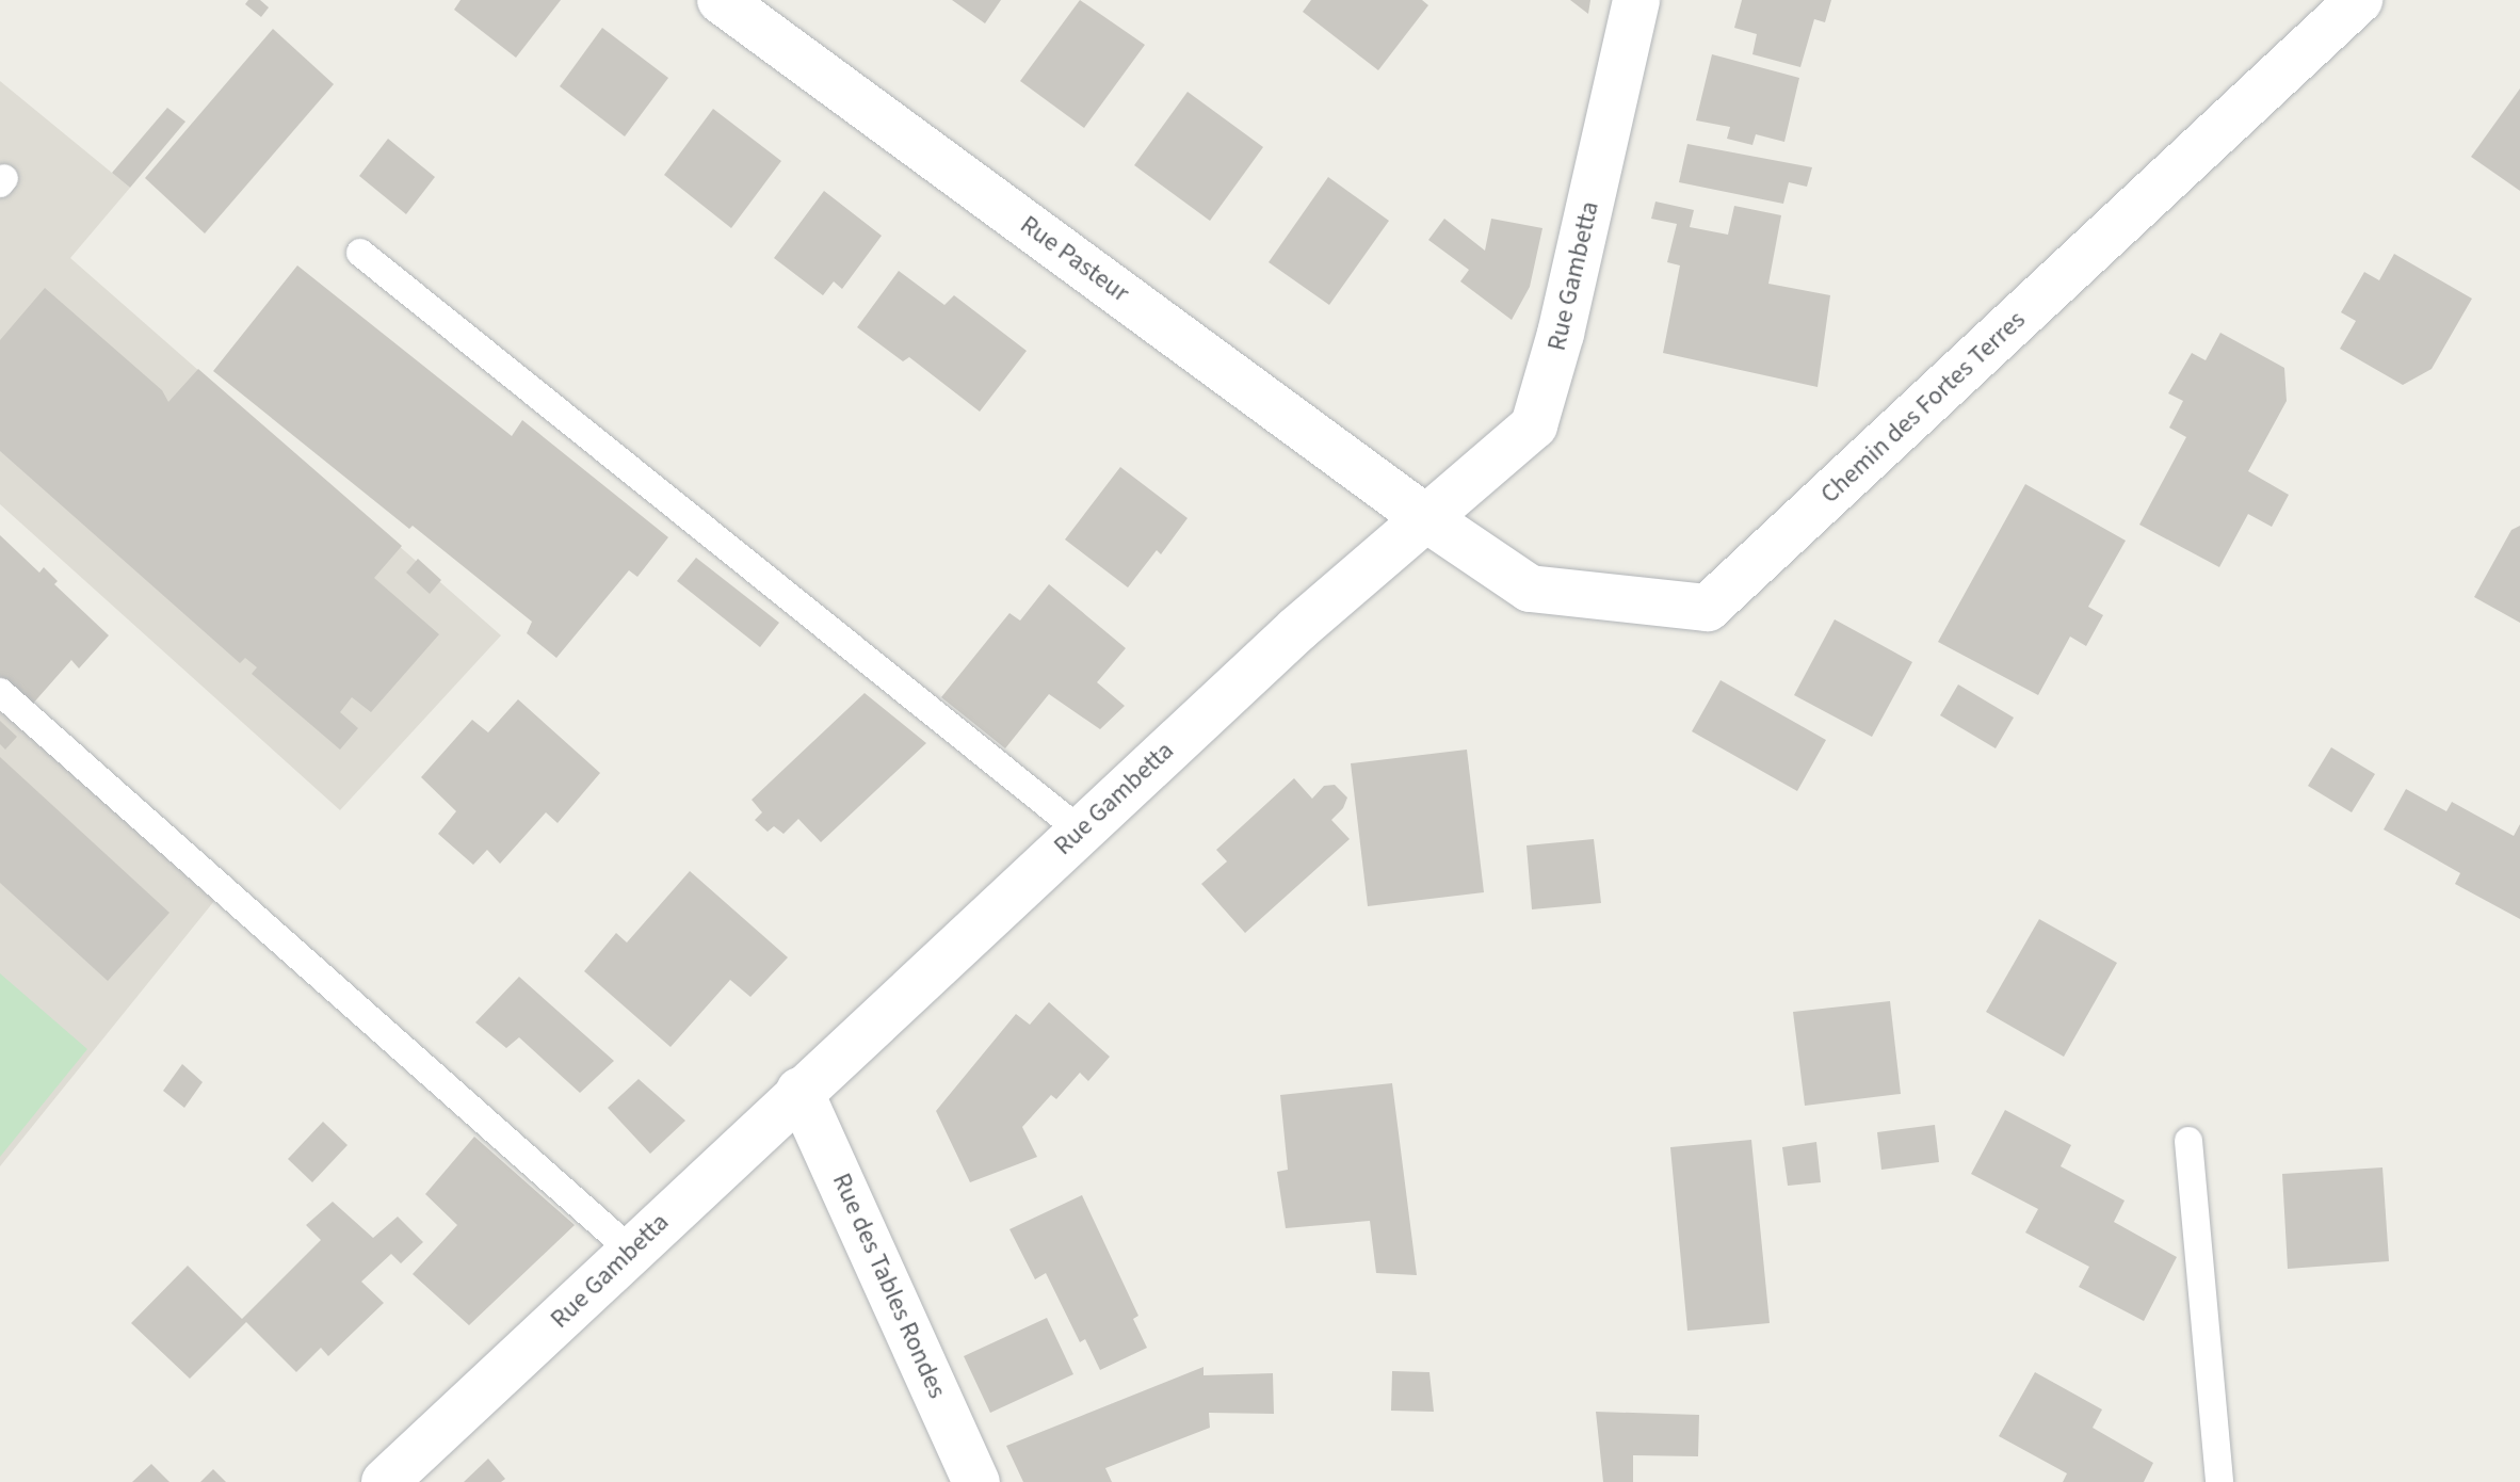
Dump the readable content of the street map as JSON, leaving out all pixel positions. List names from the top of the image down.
{
  "streets": {
    "street": [
      "Rue Pasteur",
      "Rue Gambetta",
      "Chemin des Fortes Terres",
      "Rue des Tables Rondes"
    ]
  },
  "crossings": [
    ["Rue Pasteur", "Rue Gambetta"],
    ["Rue Pasteur", "Chemin des Fortes Terres"],
    ["Rue Gambetta", "Chemin des Fortes Terres"],
    ["Rue Gambetta", "Rue des Tables Rondes"]
  ]
}
